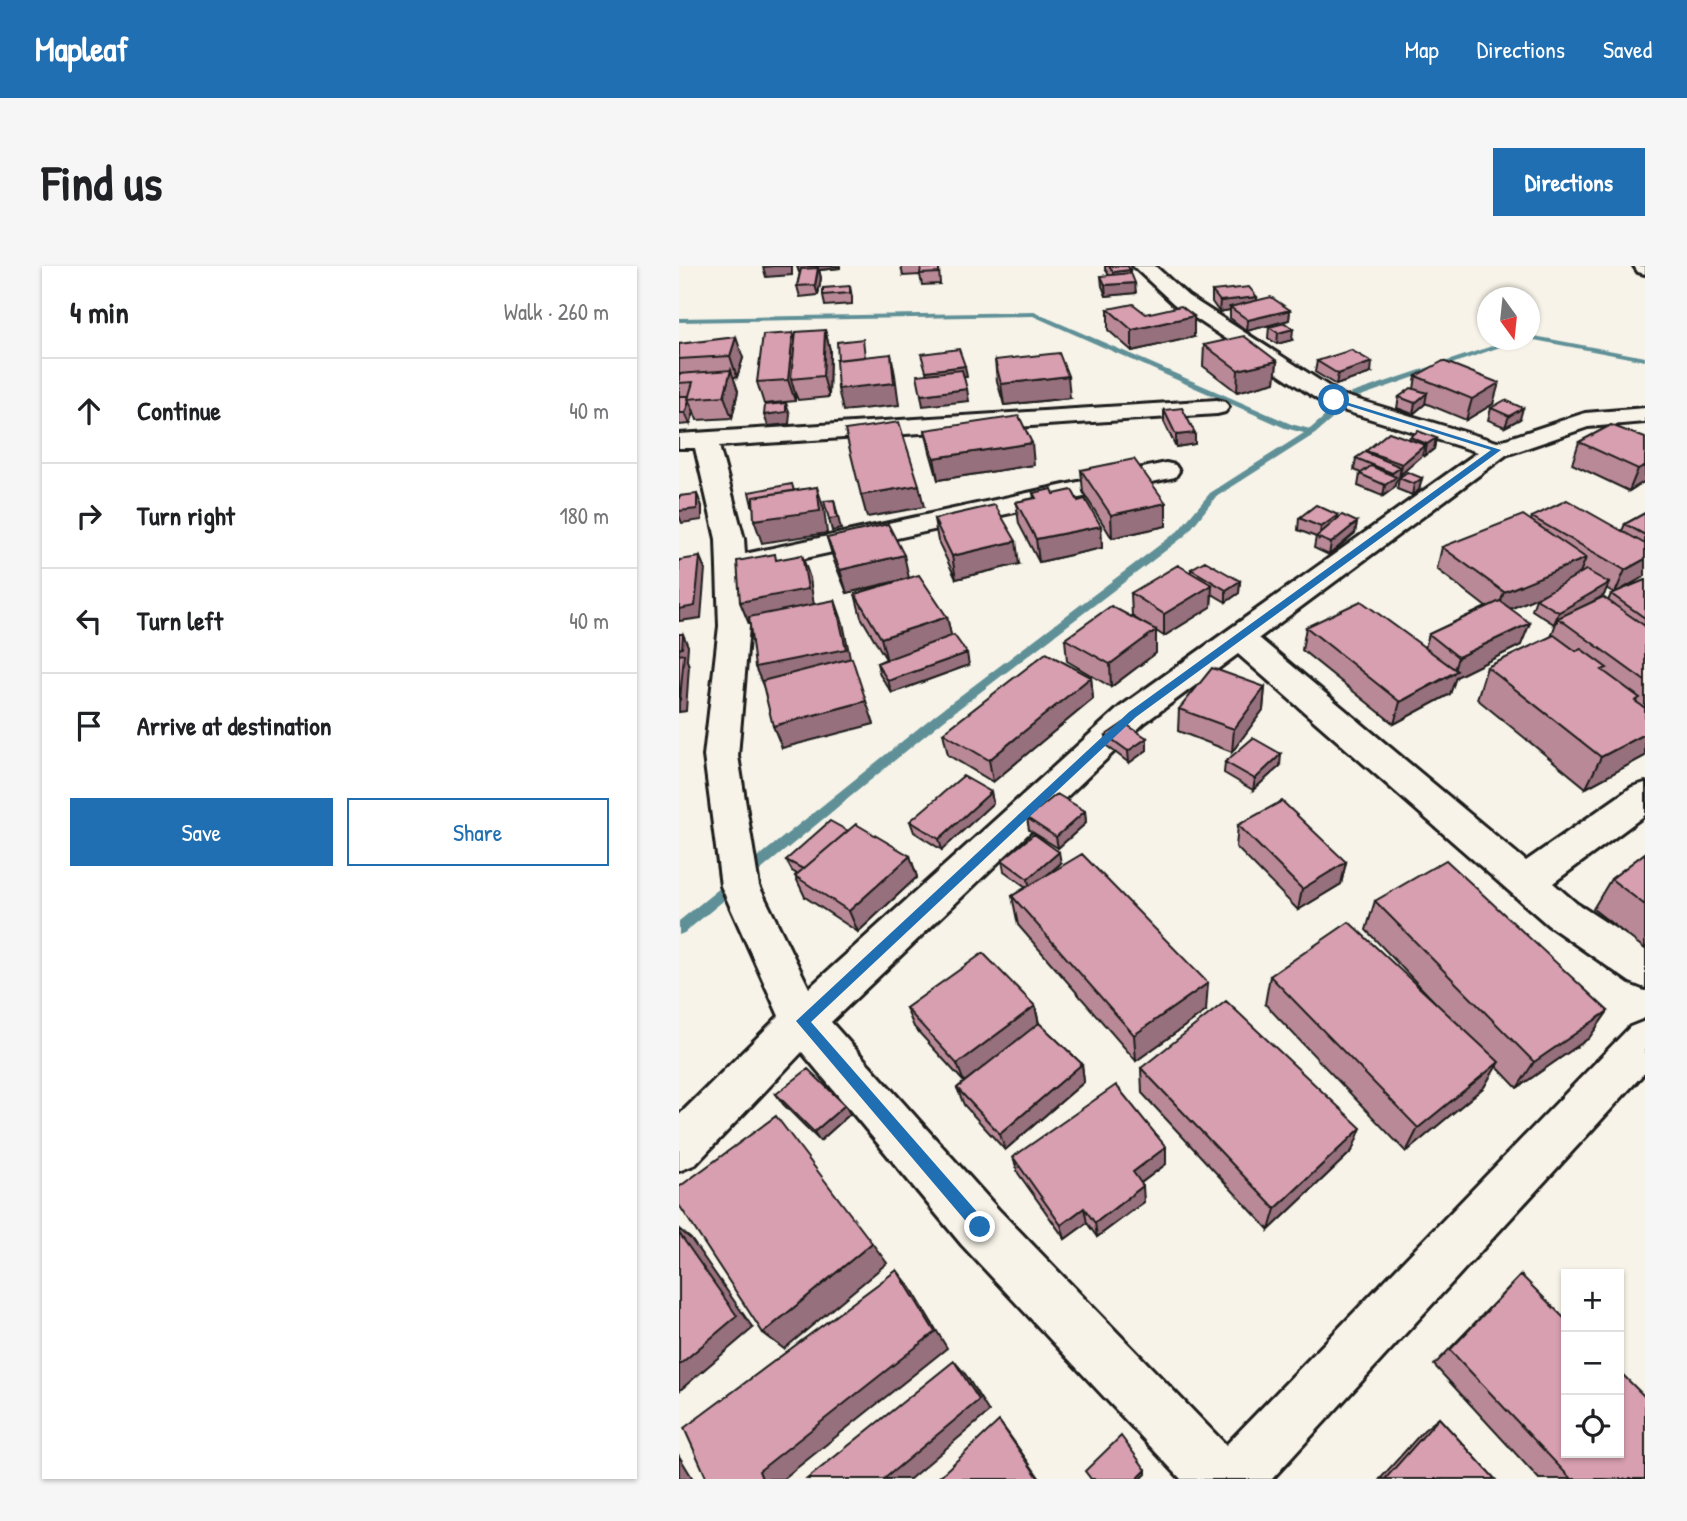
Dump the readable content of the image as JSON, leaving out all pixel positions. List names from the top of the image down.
{
  "north": "bottom",
  "page": {
    "header": "Mapleaf",
    "nav": ["Map", "Directions", "Saved"],
    "buttons": [
      "Directions",
      ["Save", "Share"]
    ],
    "title": "Find us",
    "heading": ["4 min", "Walk · 260 m"],
    "list": [
      ["Continue", "40 m"],
      ["Turn right", "180 m"],
      ["Turn left", "40 m"],
      "Arrive at destination"
    ],
    "map_buttons": ["+", "−"]
  }
}
